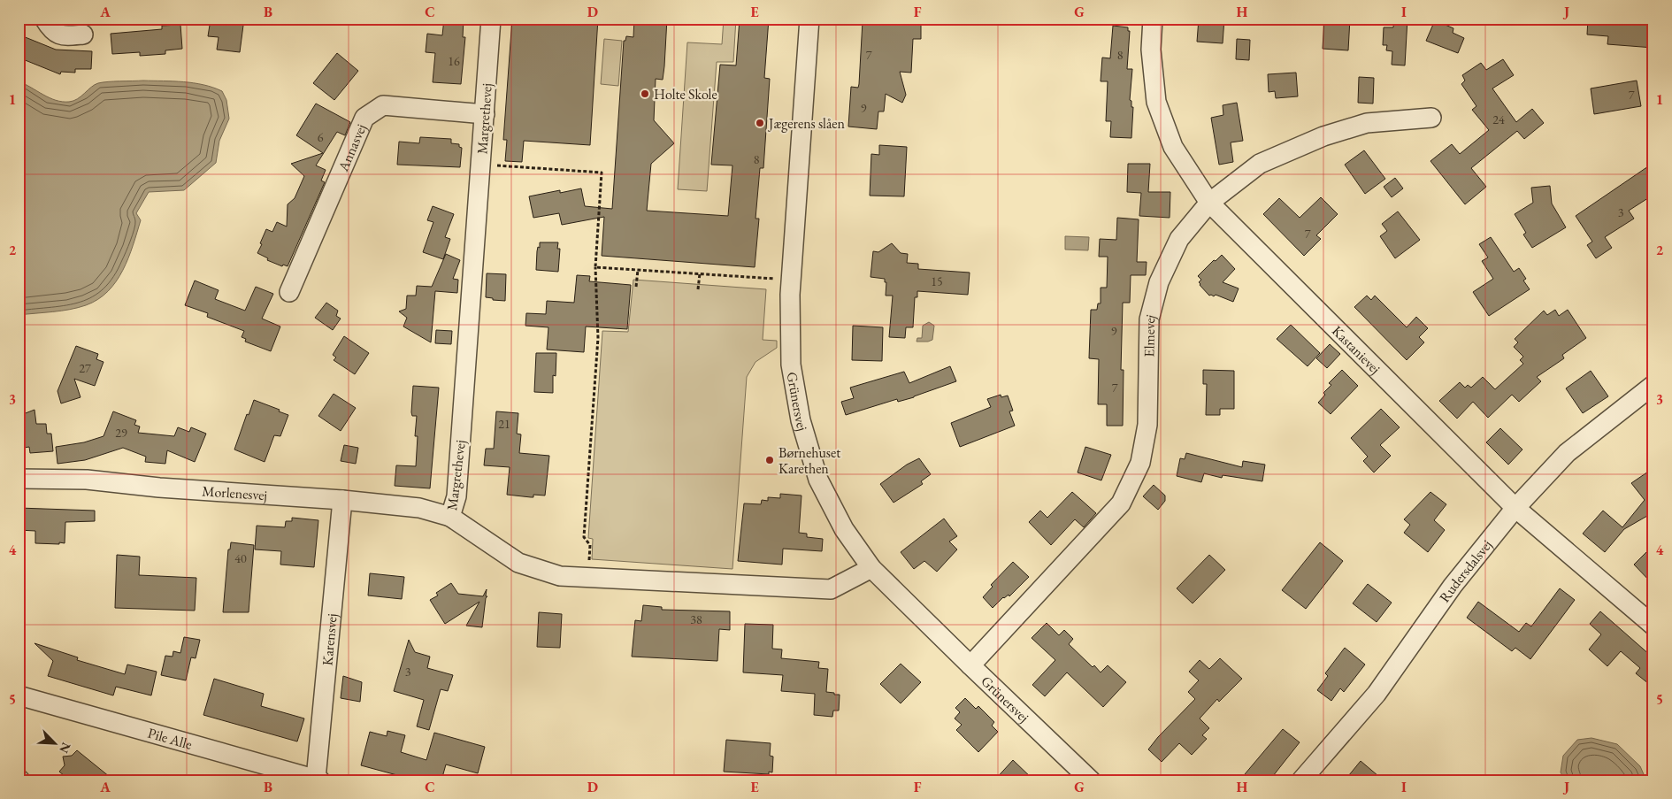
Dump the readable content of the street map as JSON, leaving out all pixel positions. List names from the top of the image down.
{
  "streets": {
    "street": [
      "Margrethevej",
      "Annasvej",
      "Elmevej",
      "Kastanievej",
      "Grünersvej",
      "Morlenesvej",
      "Rudersdalsvej",
      "Karensvej",
      "Pile Alle"
    ]
  },
  "crossings": [
    ["Margrethevej", "Annasvej"],
    ["Margrethevej", "Grünersvej"],
    ["Margrethevej", "Morlenesvej"],
    ["Elmevej", "Kastanievej"],
    ["Elmevej", "Grünersvej"],
    ["Kastanievej", "Rudersdalsvej"],
    ["Morlenesvej", "Karensvej"],
    ["Karensvej", "Pile Alle"]
  ],
  "places": ["Holte Skole", "Jægerens slåen", "Børnehuset Karethen"],
  "house_numbers": [
    "7",
    "8",
    "16",
    "7",
    "9",
    "24",
    "6",
    "8",
    "3",
    "7",
    "15",
    "9",
    "27",
    "7",
    "21",
    "29",
    "40",
    "38",
    "3"
  ],
  "north": "bottom right",
  "grid": {
    "columns": [
      "A",
      "B",
      "C",
      "D",
      "E",
      "F",
      "G",
      "H",
      "I",
      "J"
    ],
    "rows": [
      "1",
      "2",
      "3",
      "4",
      "5"
    ]
  }
}
